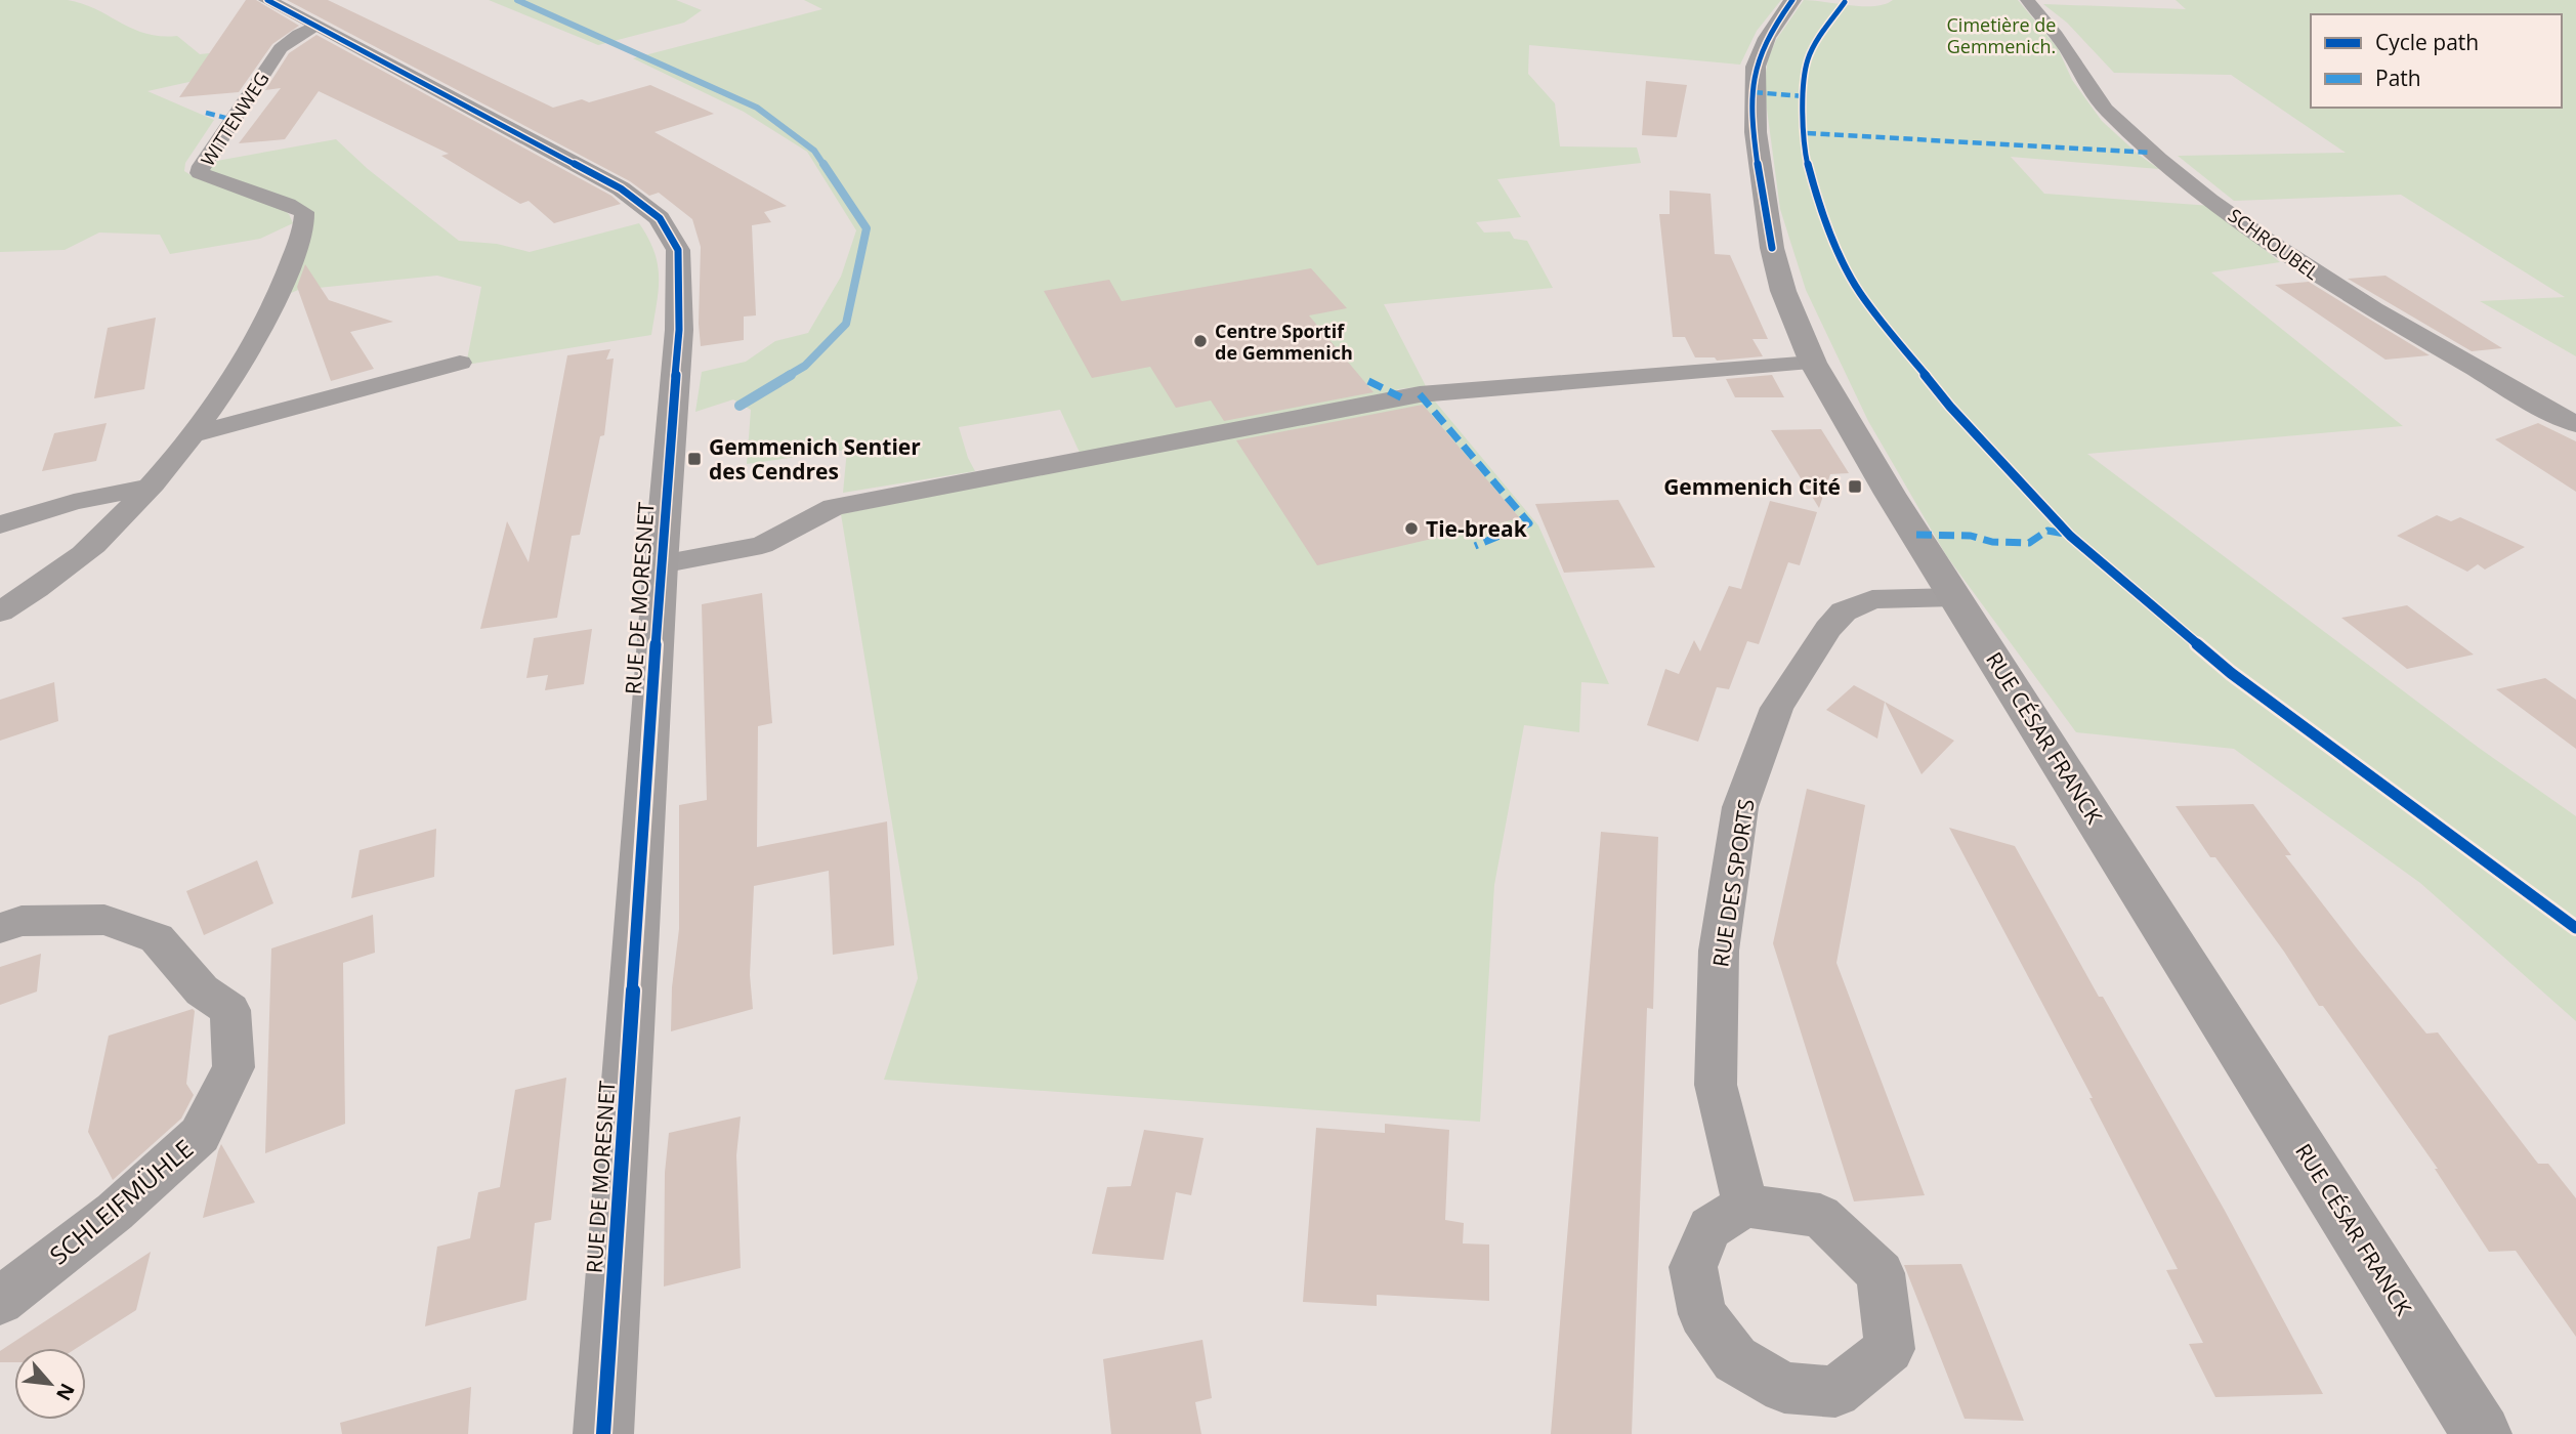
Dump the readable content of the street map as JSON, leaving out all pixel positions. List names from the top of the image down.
{
  "streets": {
    "street": [
      "WITTENWEG",
      "SCHROUBEL",
      "RUE DE MORESNET",
      "RUE CÉSAR FRANCK",
      "RUE DES SPORTS",
      "SCHLEIFMÜHLE"
    ]
  },
  "crossings": [
    ["WITTENWEG", "RUE DE MORESNET"],
    ["RUE CÉSAR FRANCK", "RUE DES SPORTS"]
  ],
  "parks": ["Cimetière de Gemmenich."],
  "places": {
    "other": ["Centre Sportif de Gemmenich", "Tie-break"],
    "transit": ["Gemmenich Sentier des Cendres", "Gemmenich Cité"]
  },
  "legend": ["Cycle path", "Path"],
  "north": "bottom right"
}
